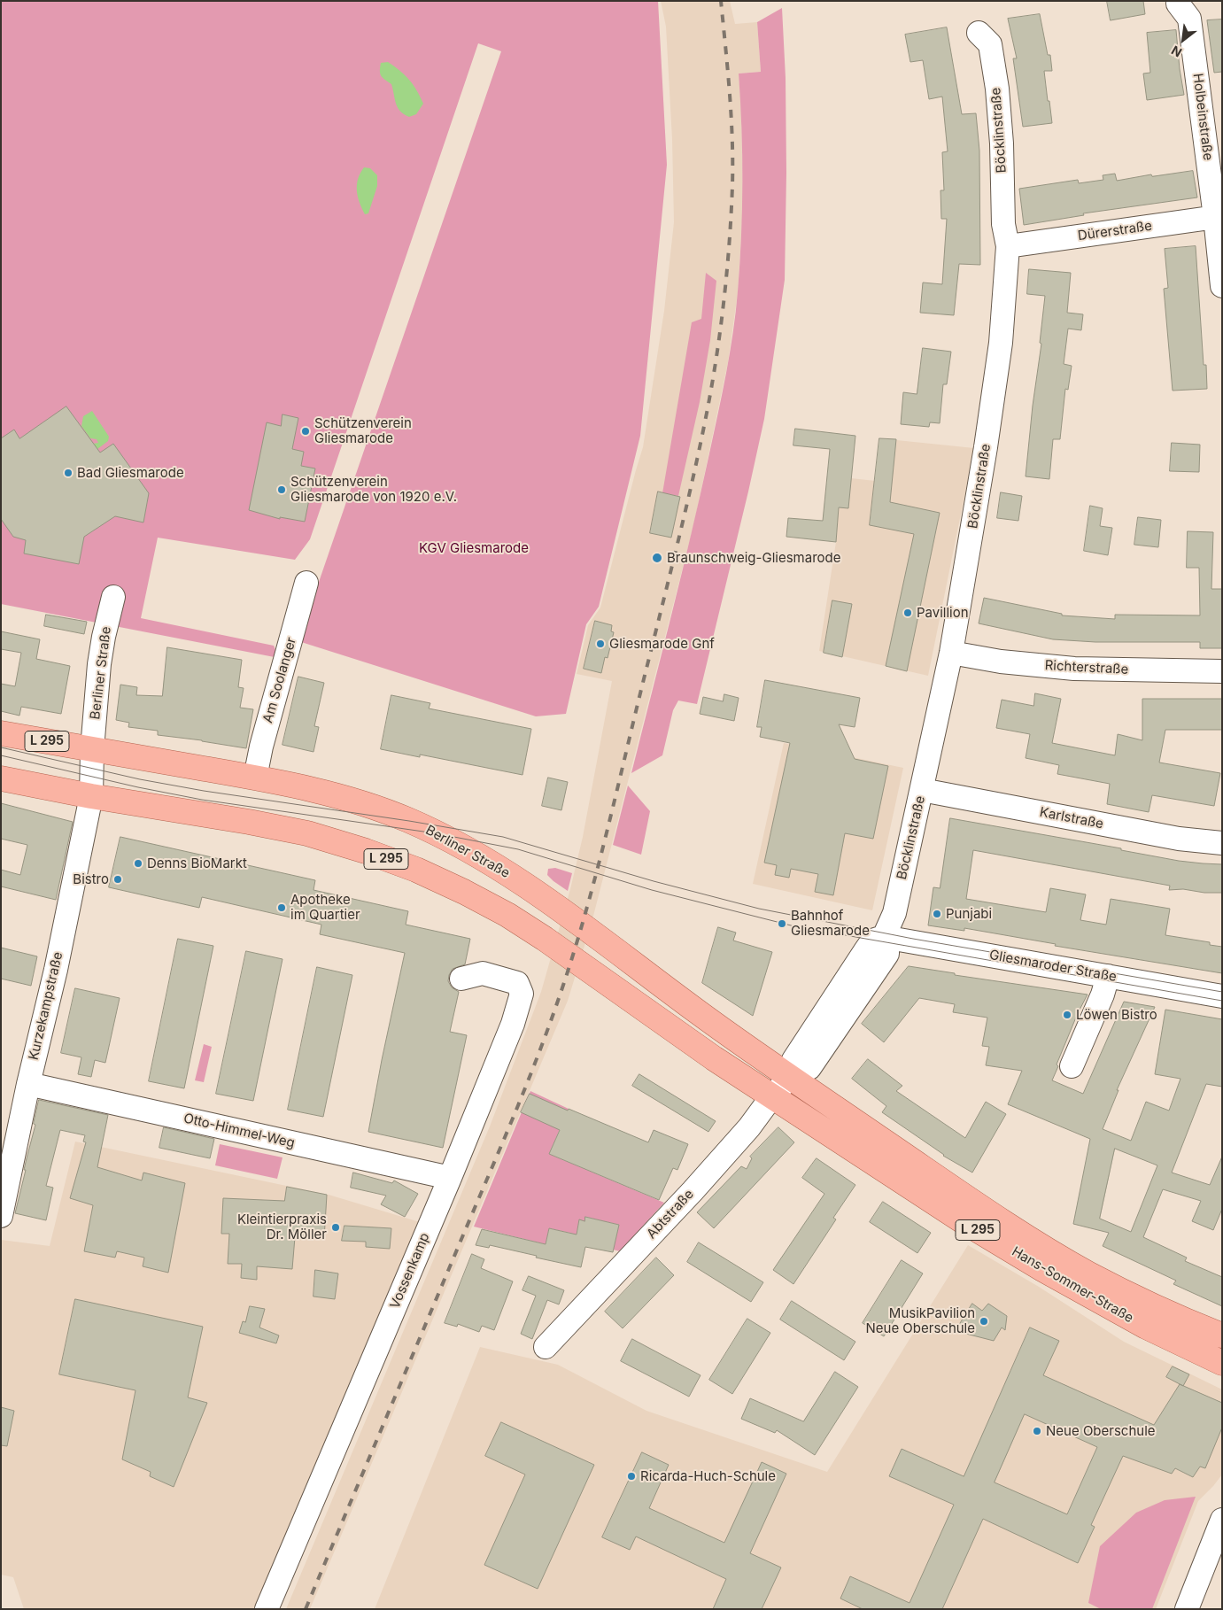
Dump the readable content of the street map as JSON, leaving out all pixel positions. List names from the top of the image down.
{
  "streets": {
    "main road": ["Berliner Straße", "L 295", "Hans-Sommer-Straße"],
    "street": [
      "Holbeinstraße",
      "Böcklinstraße",
      "Dürerstraße",
      "Richterstraße",
      "Am Soolanger",
      "Karlstraße",
      "Gliesmaroder Straße",
      "Kurzekampstraße",
      "Otto-Himmel-Weg",
      "Abtstraße",
      "Vossenkamp"
    ]
  },
  "crossings": [
    ["Holbeinstraße", "Dürerstraße"],
    ["Böcklinstraße", "Dürerstraße"],
    ["Böcklinstraße", "Richterstraße"],
    ["Böcklinstraße", "Karlstraße"],
    ["Böcklinstraße", "Gliesmaroder Straße"],
    ["Böcklinstraße", "Abtstraße"],
    ["Berliner Straße", "Am Soolanger"],
    ["Berliner Straße", "L 295"],
    ["Berliner Straße", "Kurzekampstraße"],
    ["Berliner Straße", "Abtstraße"],
    ["Berliner Straße", "Hans-Sommer-Straße"],
    ["L 295", "Kurzekampstraße"],
    ["L 295", "Abtstraße"],
    ["L 295", "Hans-Sommer-Straße"],
    ["Gliesmaroder Straße", "Abtstraße"],
    ["Kurzekampstraße", "Otto-Himmel-Weg"],
    ["Otto-Himmel-Weg", "Vossenkamp"],
    ["Abtstraße", "Hans-Sommer-Straße"]
  ],
  "parks": ["KGV Gliesmarode"],
  "places": [
    "Schützenverein Gliesmarode",
    "Bad Gliesmarode",
    "Schützenverein Gliesmarode von 1920 e.V.",
    "Braunschweig-Gliesmarode",
    "Pavillion",
    "Gliesmarode Gnf",
    "Denns BioMarkt",
    "Bistro",
    "Apotheke im Quartier",
    "Punjabi",
    "Bahnhof Gliesmarode",
    "Löwen Bistro",
    "Kleintierpraxis Dr. Möller",
    "MusikPavilion Neue Oberschule",
    "Neue Oberschule",
    "Ricarda-Huch-Schule"
  ],
  "north": "bottom left"
}
